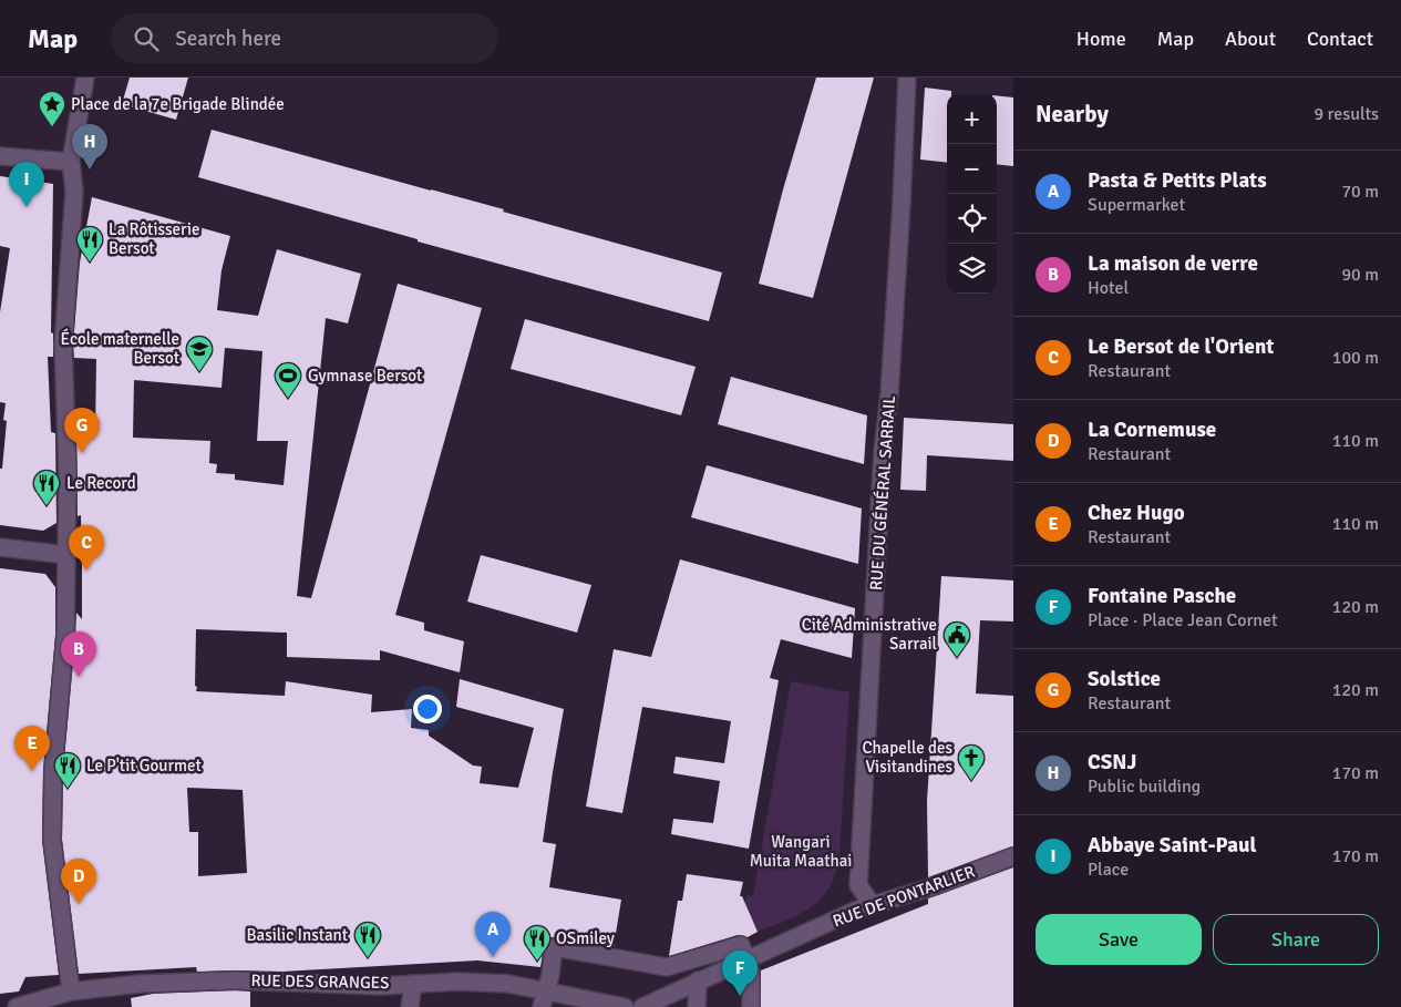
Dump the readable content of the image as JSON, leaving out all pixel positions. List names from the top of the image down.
{
  "streets": {
    "street": ["RUE DU GÉNÉRAL SARRAIL", "RUE DE PONTARLIER", "RUE DES GRANGES"]
  },
  "crossings": [
    ["RUE DU GÉNÉRAL SARRAIL", "RUE DE PONTARLIER"]
  ],
  "parks": ["Wangari Muita Maathai"],
  "places": {
    "place": ["Place de la 7e Brigade Blindée"],
    "restaurant": [
      "La Rôtisserie Bersot",
      "Le Record",
      "Le P'tit Gourmet",
      "Basilic Instant",
      "OSmiley"
    ],
    "school or university": ["École maternelle Bersot"],
    "sports": ["Gymnase Bersot"],
    "public building": ["Cité Administrative Sarrail"],
    "church": ["Chapelle des Visitandines"]
  },
  "page": {
    "header": "Map",
    "search": "Search here",
    "nav": [
      "Home",
      "Map",
      "About",
      "Contact"
    ],
    "heading": ["Nearby", "9 results"],
    "map_buttons": ["+", "−"],
    "pins": [
      "H",
      "I",
      "G",
      "C",
      "B",
      "E",
      "D",
      "A",
      "F"
    ],
    "list": [
      {
        "mark": "A",
        "name": "Pasta & Petits Plats",
        "note": "Supermarket",
        "value": "70 m"
      },
      {
        "mark": "B",
        "name": "La maison de verre",
        "note": "Hotel",
        "value": "90 m"
      },
      {
        "mark": "C",
        "name": "Le Bersot de l'Orient",
        "note": "Restaurant",
        "value": "100 m"
      },
      {
        "mark": "D",
        "name": "La Cornemuse",
        "note": "Restaurant",
        "value": "110 m"
      },
      {
        "mark": "E",
        "name": "Chez Hugo",
        "note": "Restaurant",
        "value": "110 m"
      },
      {
        "mark": "F",
        "name": "Fontaine Pasche",
        "note": "Place · Place Jean Cornet",
        "value": "120 m"
      },
      {
        "mark": "G",
        "name": "Solstice",
        "note": "Restaurant",
        "value": "120 m"
      },
      {
        "mark": "H",
        "name": "CSNJ",
        "note": "Public building",
        "value": "170 m"
      },
      {
        "mark": "I",
        "name": "Abbaye Saint-Paul",
        "note": "Place",
        "value": "170 m"
      }
    ],
    "buttons": ["Save", "Share"]
  }
}
